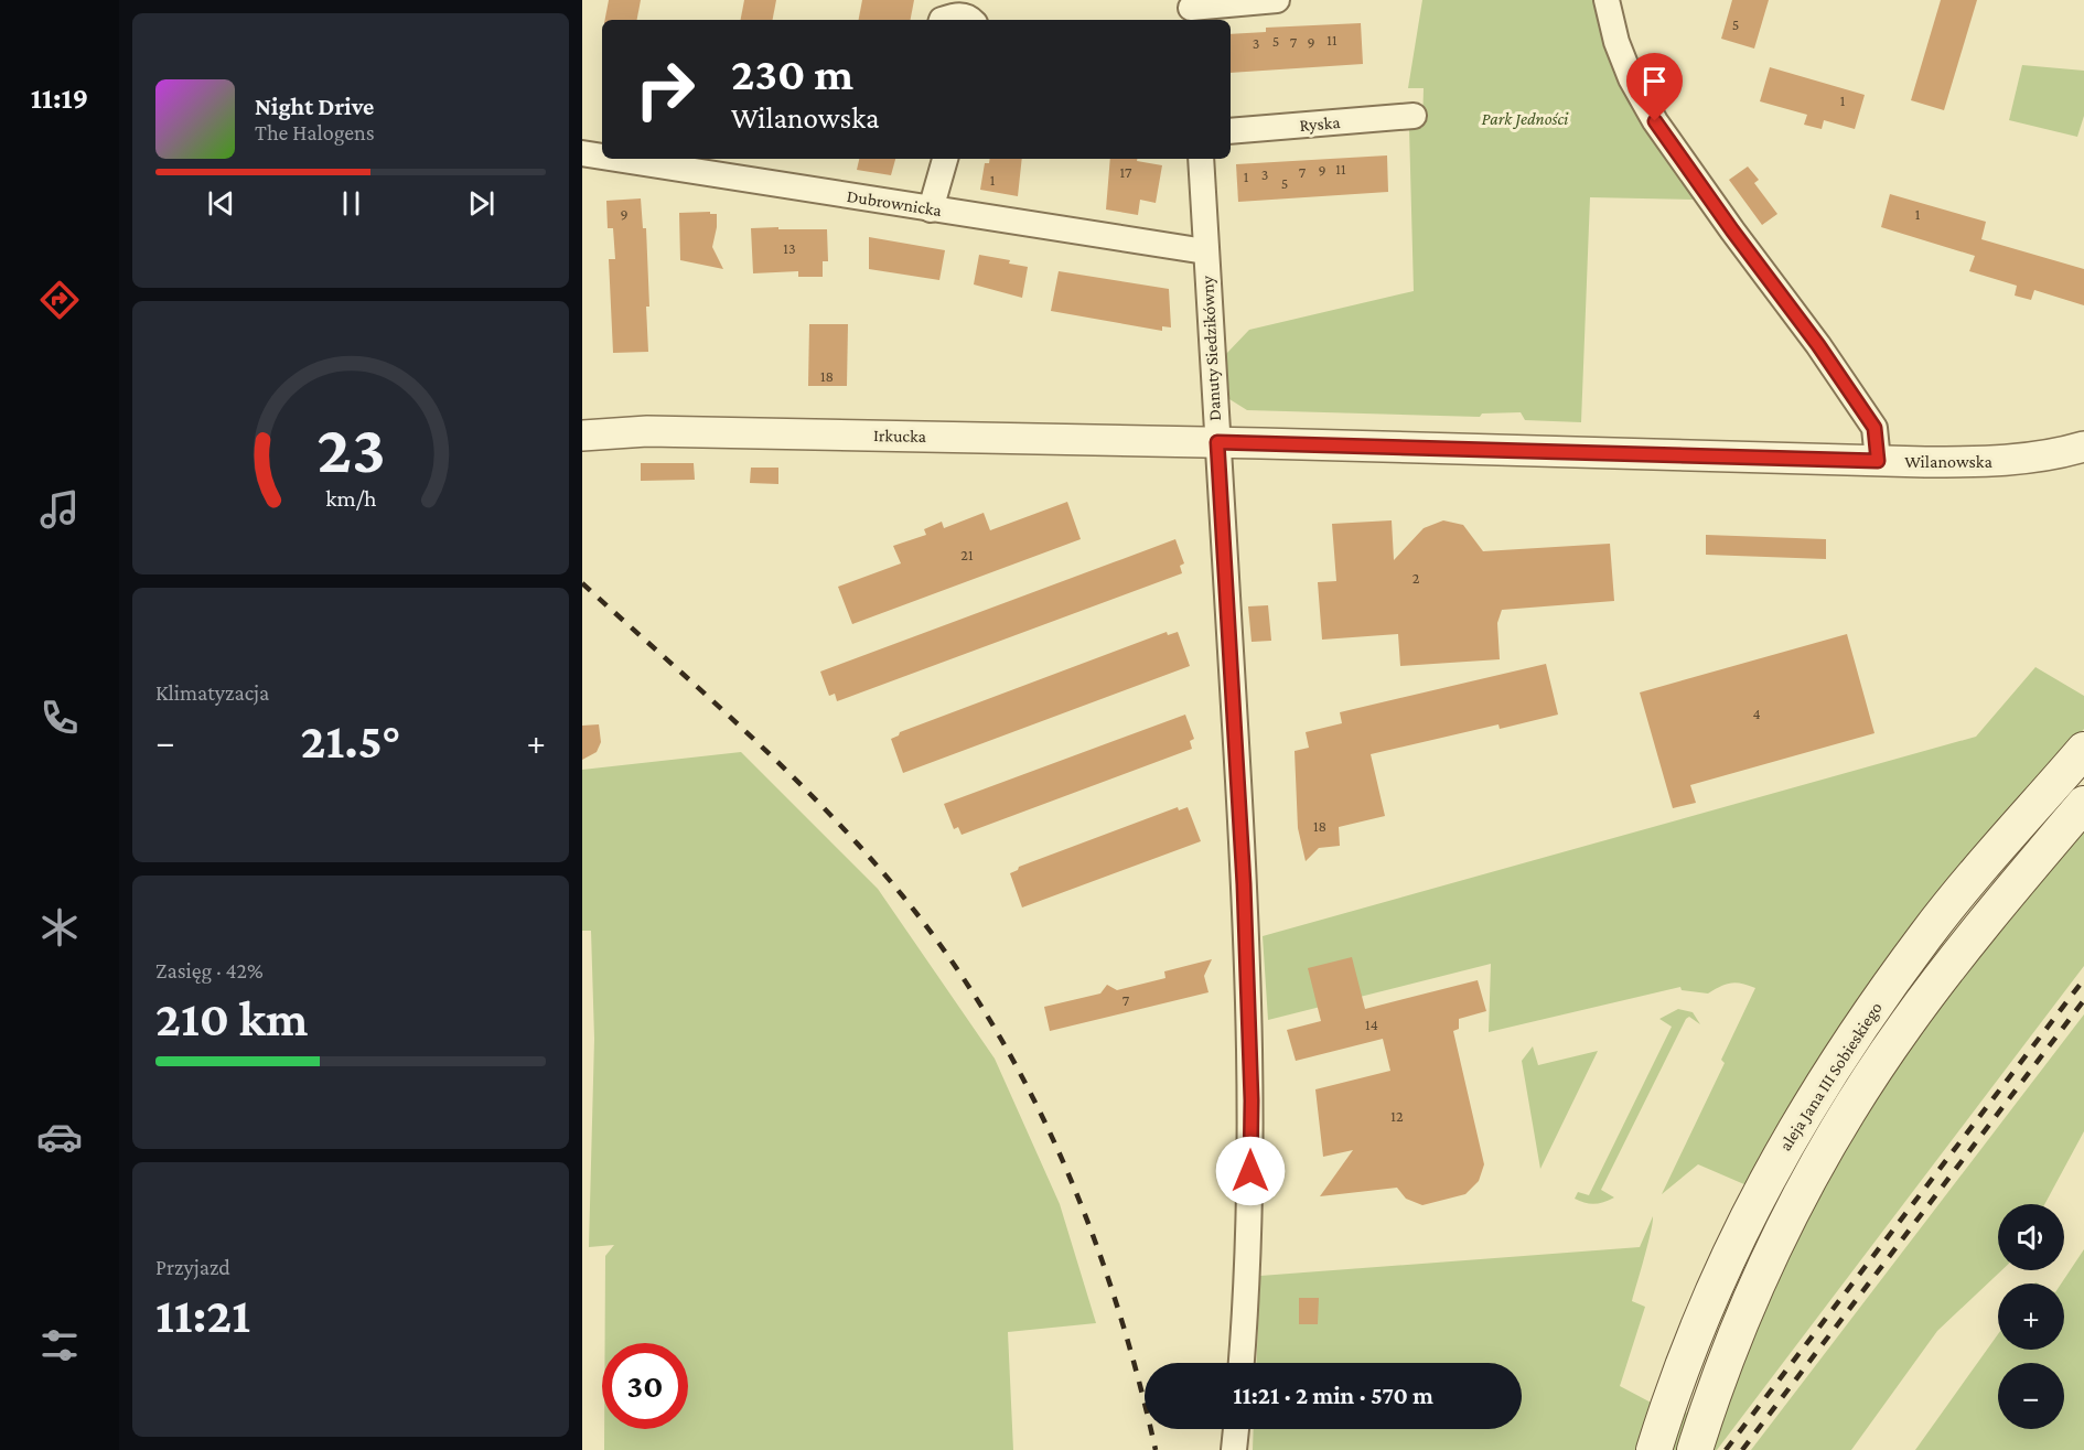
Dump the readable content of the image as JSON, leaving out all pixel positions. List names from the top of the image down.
{
  "streets": {
    "main road": ["aleja Jana III Sobieskiego"],
    "street": [
      "Ryska",
      "Dubrownicka",
      "Danuty Siedzikówny",
      "Irkucka",
      "Wilanowska"
    ]
  },
  "crossings": [
    ["Dubrownicka", "Danuty Siedzikówny"],
    ["Danuty Siedzikówny", "Irkucka"],
    ["Danuty Siedzikówny", "Wilanowska"],
    ["Irkucka", "Wilanowska"]
  ],
  "parks": ["Park Jedności"],
  "house_numbers": [
    "5",
    "11",
    "5",
    "7",
    "9",
    "3",
    "1",
    "11",
    "9",
    "17",
    "7",
    "3",
    "1",
    "1",
    "5",
    "9",
    "1",
    "13",
    "18",
    "21",
    "2",
    "4",
    "18",
    "7",
    "14",
    "12"
  ],
  "page": {
    "tabs": "11:19",
    "turn": ["230 m", "Wilanowska"],
    "song": ["Night Drive", "The Halogens"],
    "tile": [
      "Klimatyzacja",
      ["Zasięg · 42%", "210 km"],
      ["Przyjazd", "11:21"]
    ],
    "heat": ["−", "21.5°", "+"],
    "map_buttons": ["+", "−"],
    "limit": "30",
    "trip": "11:21 · 2 min · 570 m",
    "gauge": ["23", "km/h"]
  }
}
